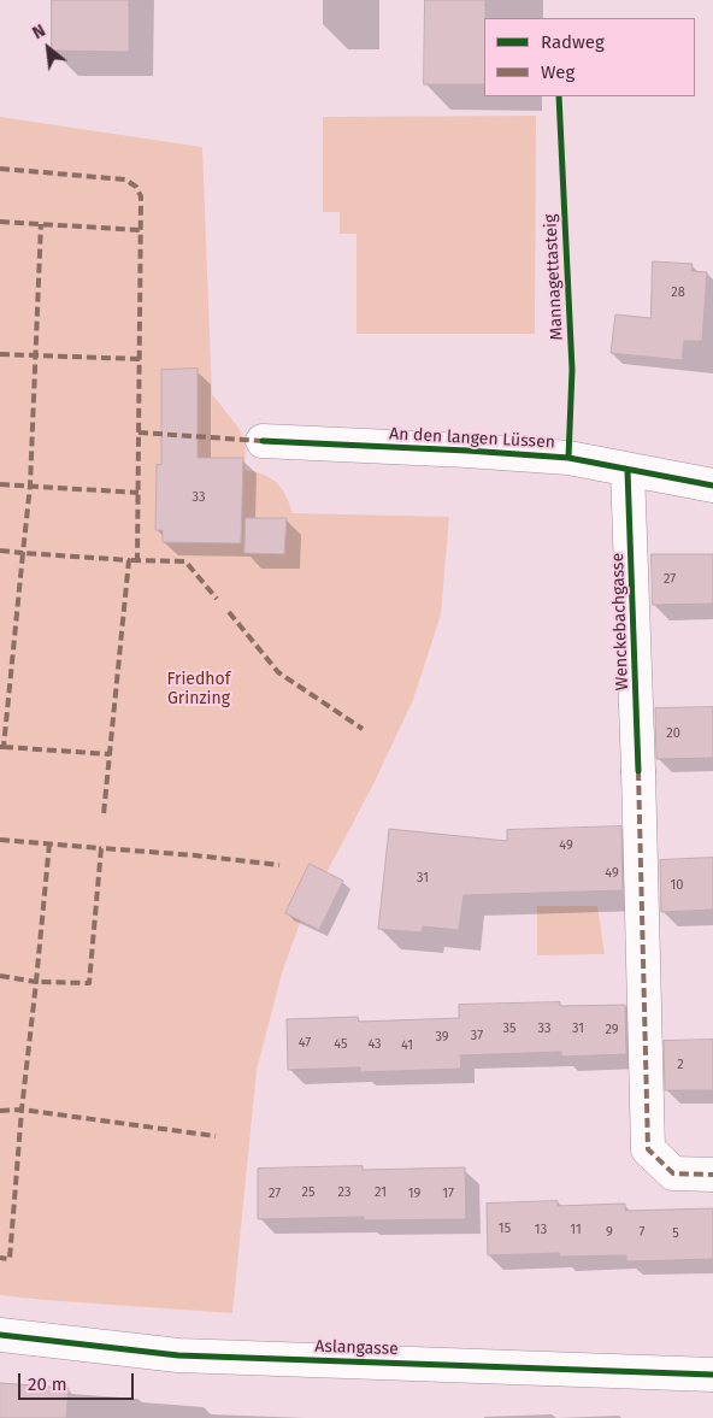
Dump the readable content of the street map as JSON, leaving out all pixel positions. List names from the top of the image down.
{
  "streets": {
    "street": ["An den langen Lüssen", "Wenckebachgasse", "Aslangasse"],
    "cycle path": ["Mannagettasteig"]
  },
  "crossings": [
    ["An den langen Lüssen", "Wenckebachgasse"]
  ],
  "parks": ["Friedhof Grinzing"],
  "house_numbers": [
    "28",
    "33",
    "27",
    "20",
    "49",
    "49",
    "31",
    "10",
    "35",
    "33",
    "31",
    "29",
    "37",
    "39",
    "47",
    "45",
    "43",
    "41",
    "2",
    "25",
    "23",
    "21",
    "27",
    "19",
    "17",
    "15",
    "13",
    "11",
    "9",
    "7",
    "5"
  ],
  "legend": ["Radweg", "Weg"],
  "scale_bar": "20 m",
  "north": "top left"
}
